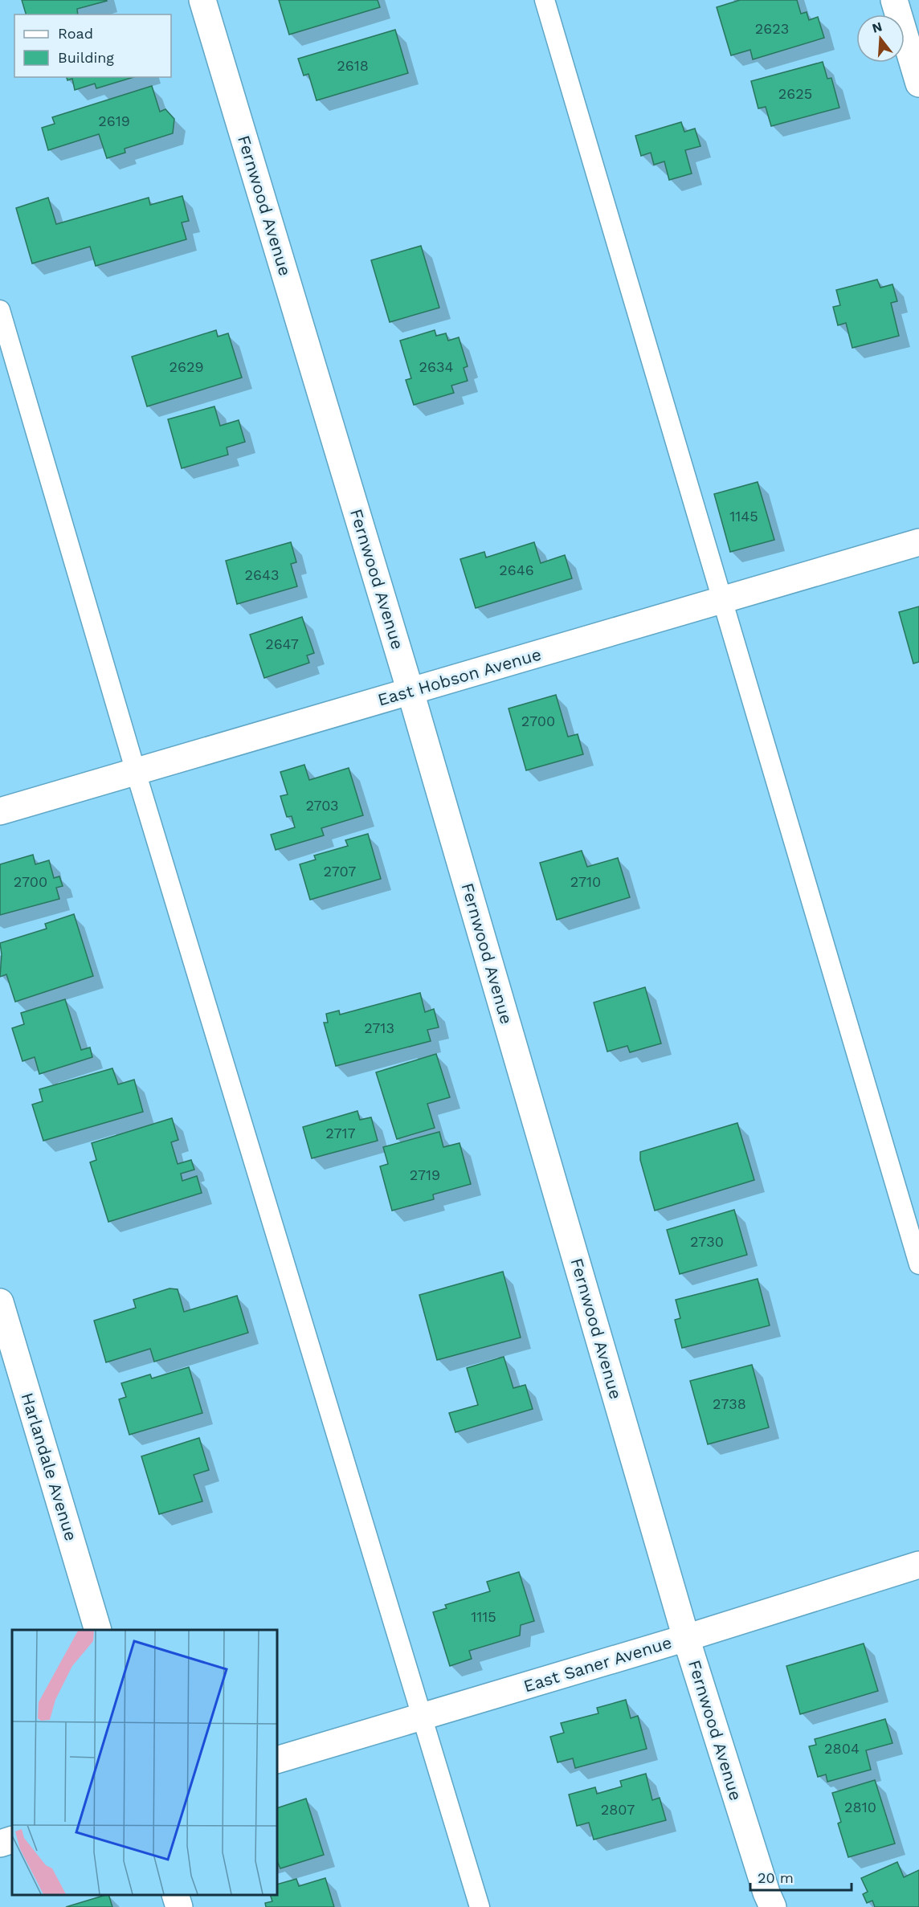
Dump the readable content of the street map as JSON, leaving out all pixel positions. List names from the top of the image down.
{
  "streets": {
    "street": [
      "Fernwood Avenue",
      "East Hobson Avenue",
      "Harlandale Avenue",
      "East Saner Avenue"
    ]
  },
  "crossings": [
    ["Fernwood Avenue", "East Hobson Avenue"],
    ["Fernwood Avenue", "East Saner Avenue"]
  ],
  "house_numbers": [
    "2623",
    "2618",
    "2625",
    "2619",
    "2629",
    "2634",
    "1145",
    "2646",
    "2643",
    "2647",
    "2700",
    "2703",
    "2707",
    "2700",
    "2710",
    "2713",
    "2717",
    "2719",
    "2730",
    "2738",
    "1115",
    "2804",
    "2810",
    "2807"
  ],
  "legend": ["Road", "Building"],
  "scale_bar": "20 m",
  "north": "top"
}
